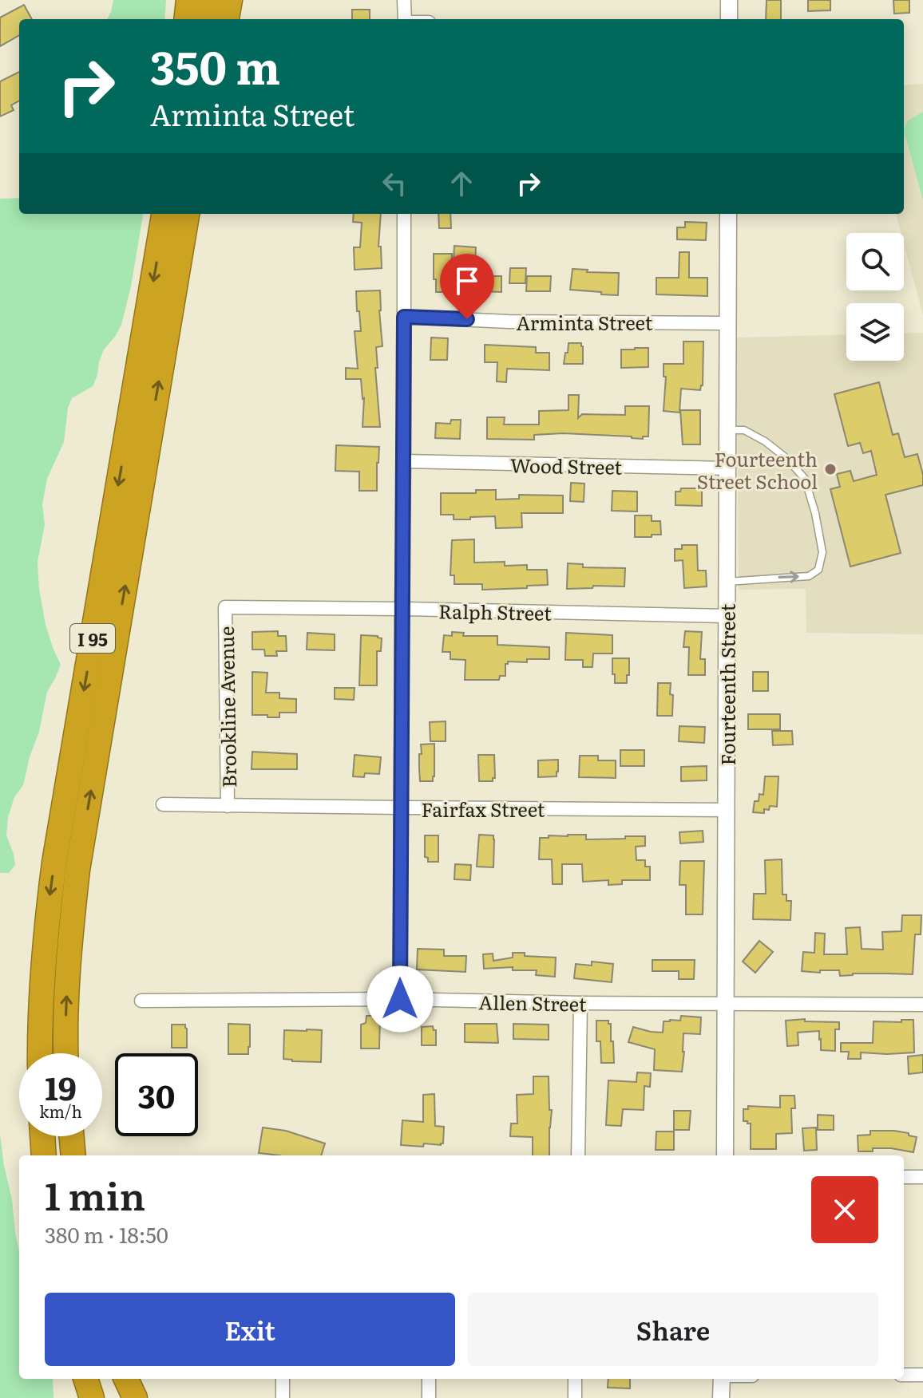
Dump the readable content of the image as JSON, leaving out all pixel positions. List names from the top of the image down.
{
  "streets": {
    "highway": ["I 95"],
    "street": [
      "Arminta Street",
      "Wood Street",
      "Ralph Street",
      "Fourteenth Street",
      "Brookline Avenue",
      "Fairfax Street",
      "Allen Street"
    ]
  },
  "crossings": [
    ["Arminta Street", "Fourteenth Street"],
    ["Wood Street", "Fourteenth Street"],
    ["Ralph Street", "Fourteenth Street"],
    ["Ralph Street", "Brookline Avenue"],
    ["Fourteenth Street", "Fairfax Street"],
    ["Fourteenth Street", "Allen Street"],
    ["Brookline Avenue", "Fairfax Street"]
  ],
  "places": ["Fourteenth Street School"],
  "page": {
    "turn": ["350 m", "Arminta Street"],
    "speed": "19 km/h",
    "limit": "30",
    "heading": ["1 min", "380 m · 18:50"],
    "buttons": ["Exit", "Share"]
  }
}
